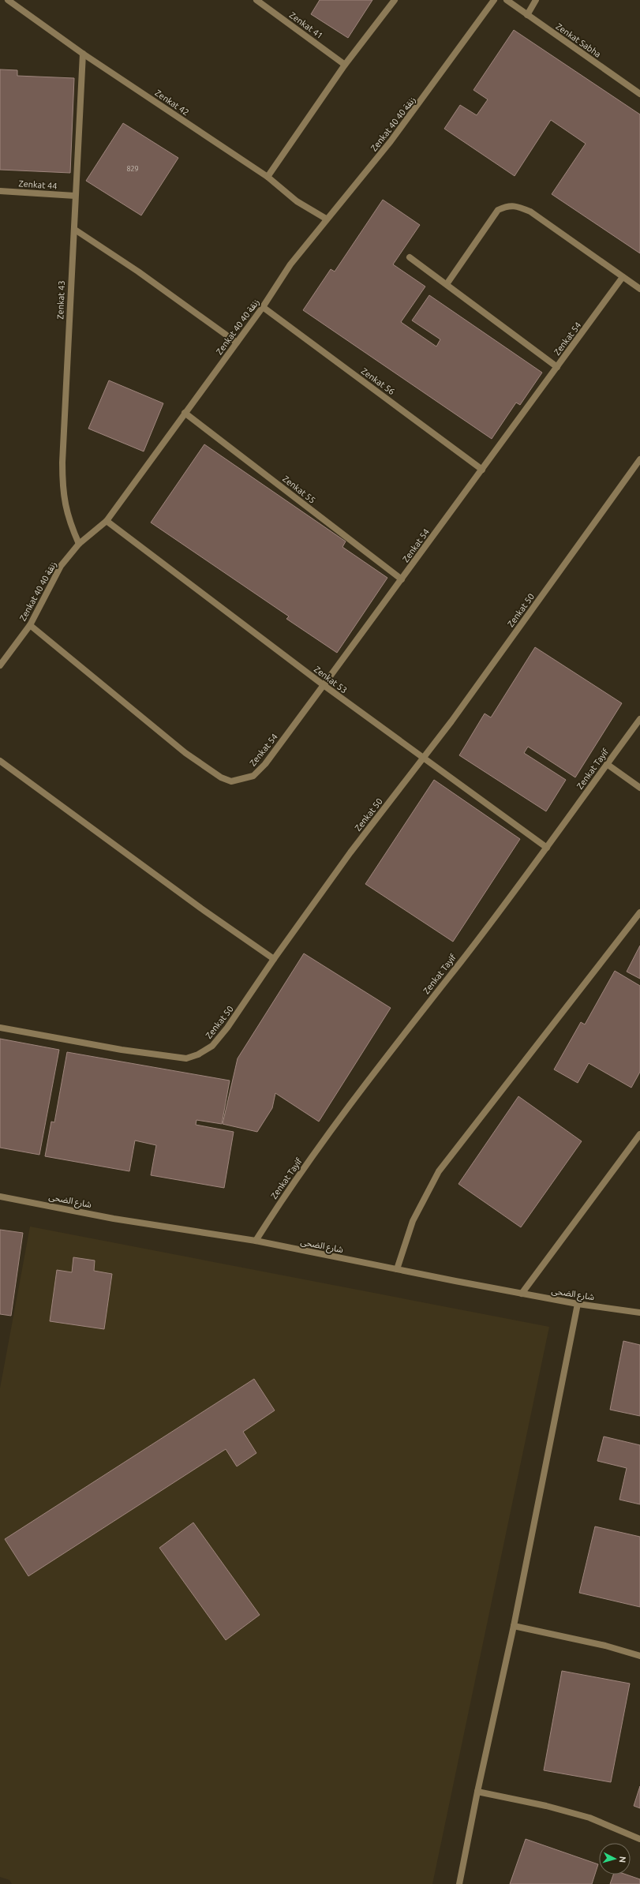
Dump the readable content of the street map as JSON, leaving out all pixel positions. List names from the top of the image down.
{
  "streets": {
    "street": [
      "Zenkat 41",
      "Zenkat Sabha",
      "Zenkat 42",
      "Zenkat 40 زنقة 40",
      "Zenkat 44",
      "Zenkat 43",
      "Zenkat 54",
      "Zenkat 56",
      "Zenkat 55",
      "Zenkat 50",
      "Zenkat 53",
      "Zenkat Tayif",
      "شارع الضحى"
    ]
  },
  "crossings": [
    ["Zenkat 42", "Zenkat 40 زنقة 40"],
    ["Zenkat 42", "Zenkat 43"],
    ["Zenkat 40 زنقة 40", "Zenkat 43"],
    ["Zenkat 40 زنقة 40", "Zenkat 54"],
    ["Zenkat 40 زنقة 40", "Zenkat 56"],
    ["Zenkat 40 زنقة 40", "Zenkat 55"],
    ["Zenkat 40 زنقة 40", "Zenkat 53"],
    ["Zenkat 44", "Zenkat 43"],
    ["Zenkat 54", "Zenkat 56"],
    ["Zenkat 54", "Zenkat 55"],
    ["Zenkat 54", "Zenkat 53"],
    ["Zenkat 50", "Zenkat 53"],
    ["Zenkat 53", "Zenkat Tayif"],
    ["Zenkat Tayif", "شارع الضحى"]
  ],
  "house_numbers": ["829"],
  "north": "right"
}
